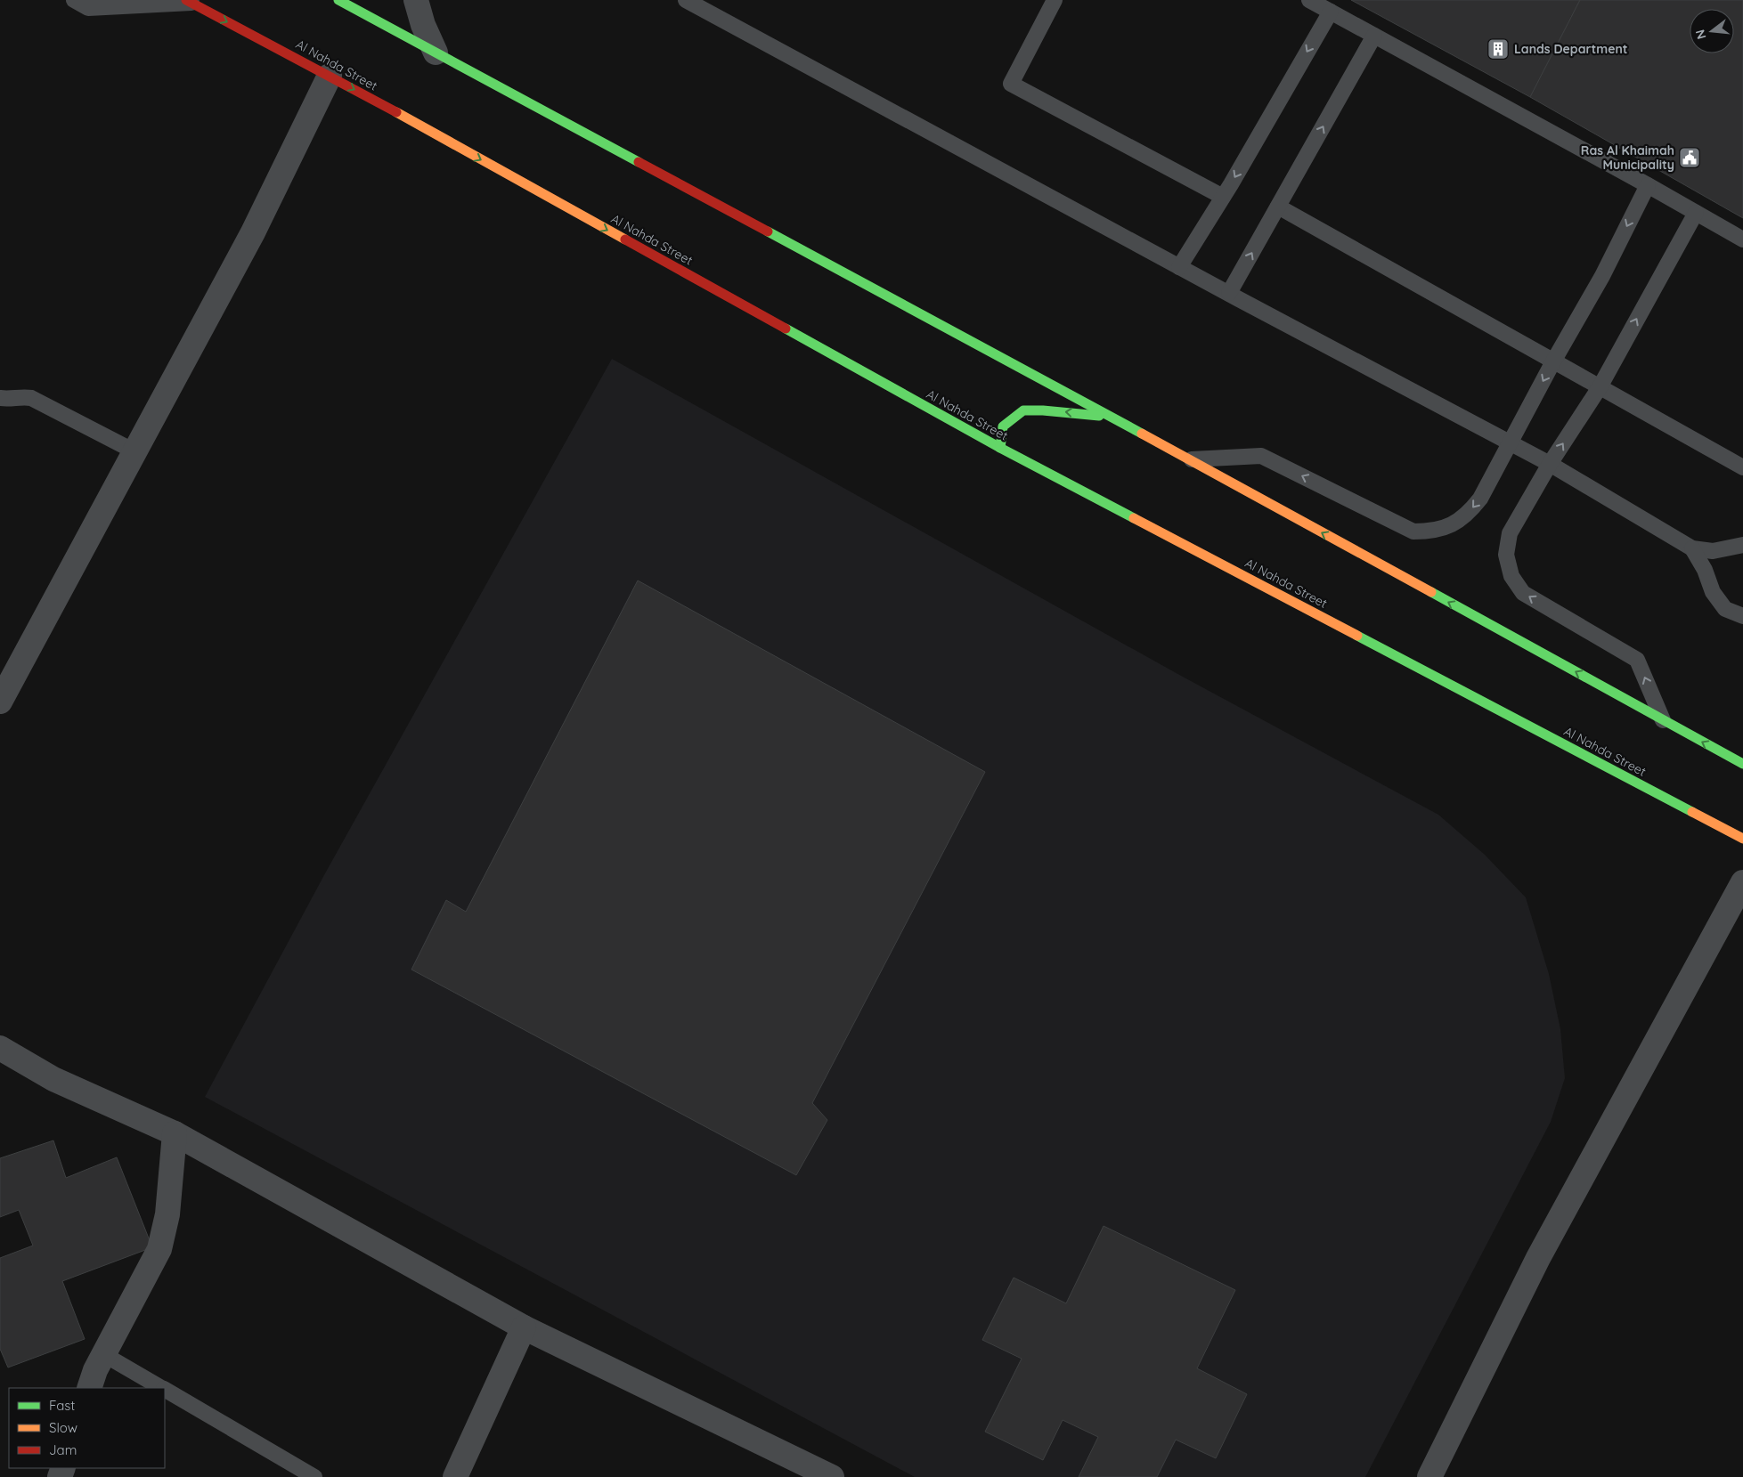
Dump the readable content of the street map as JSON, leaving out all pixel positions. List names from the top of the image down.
{
  "streets": {
    "main road": ["Al Nahda Street"]
  },
  "places": {
    "building": ["Lands Department"],
    "public building": ["Ras Al Khaimah Municipality"]
  },
  "legend": ["Fast", "Slow", "Jam"],
  "north": "left"
}
